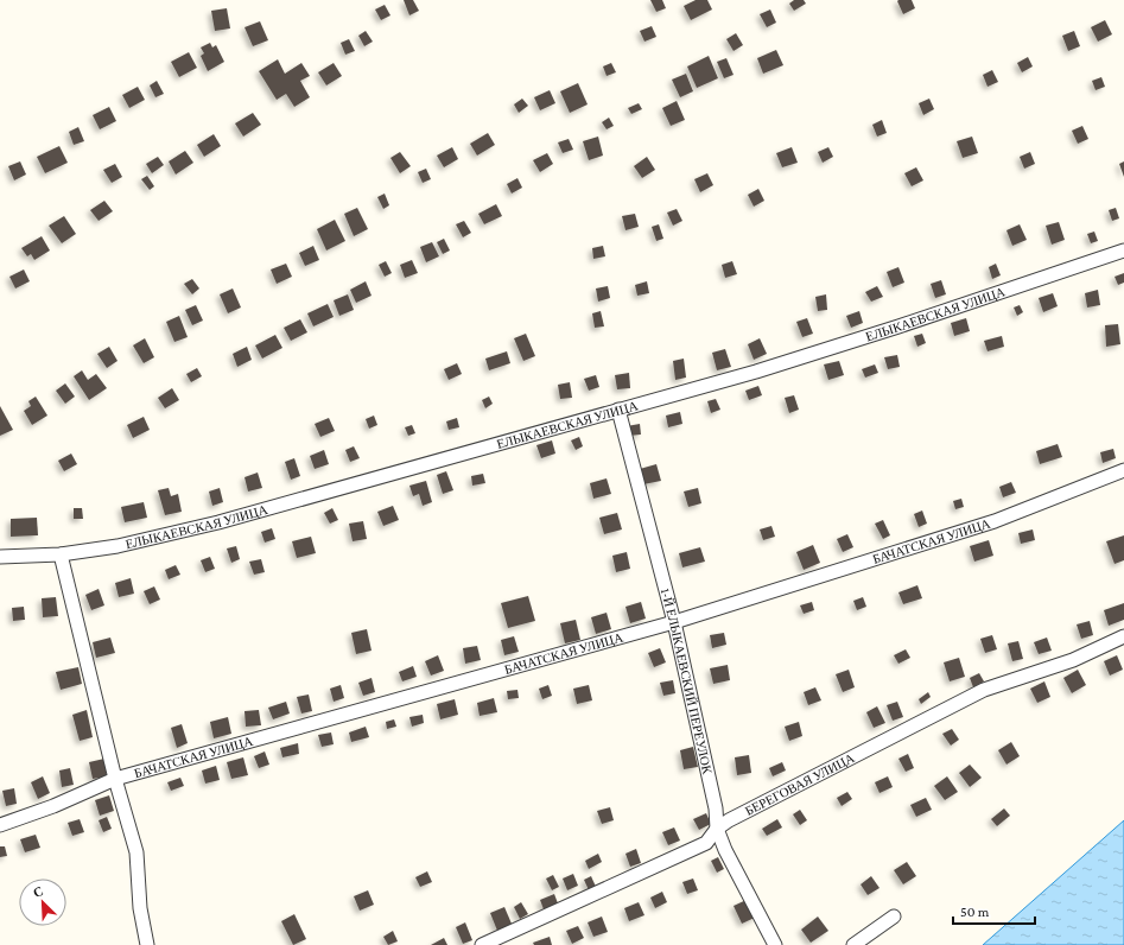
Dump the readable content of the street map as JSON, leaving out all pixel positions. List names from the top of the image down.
{
  "streets": {
    "street": [
      "ЕЛЫКАЕВСКАЯ УЛИЦА",
      "БАЧАТСКАЯ УЛИЦА",
      "1-Й ЕЛЫКАЕВСКИЙ ПЕРЕУЛОК",
      "БЕРЕГОВАЯ УЛИЦА"
    ]
  },
  "crossings": [
    ["ЕЛЫКАЕВСКАЯ УЛИЦА", "1-Й ЕЛЫКАЕВСКИЙ ПЕРЕУЛОК"],
    ["БАЧАТСКАЯ УЛИЦА", "1-Й ЕЛЫКАЕВСКИЙ ПЕРЕУЛОК"],
    ["1-Й ЕЛЫКАЕВСКИЙ ПЕРЕУЛОК", "БЕРЕГОВАЯ УЛИЦА"]
  ],
  "scale_bar": "50 m",
  "north": "top left"
}
